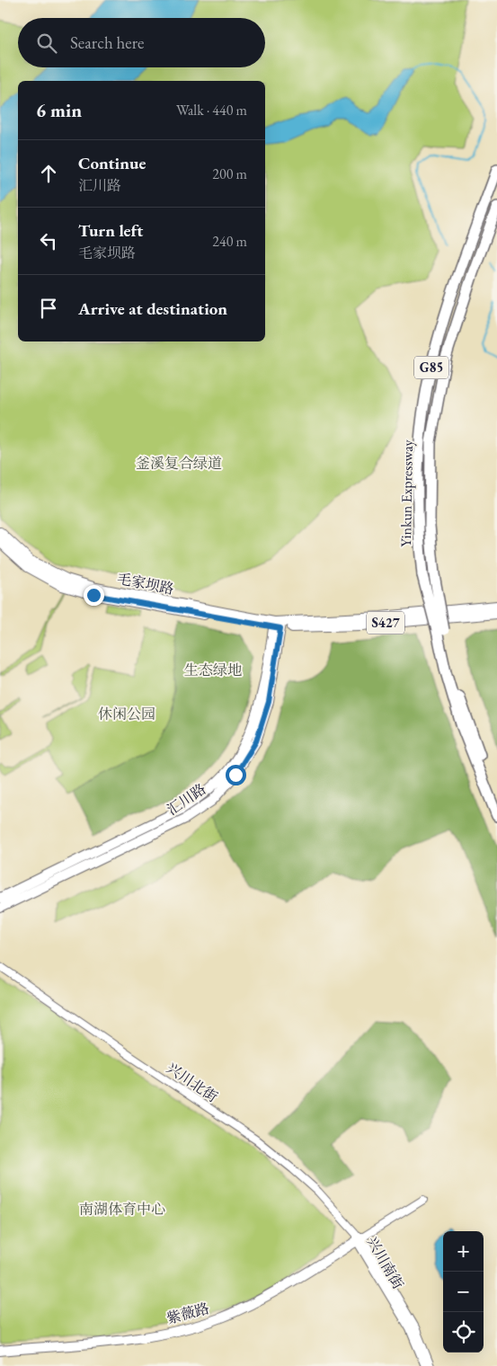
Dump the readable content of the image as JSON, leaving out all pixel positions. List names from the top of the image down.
{
  "streets": {
    "highway": ["G85", "Yinkun Expressway"],
    "main road": [
      "毛家坝路",
      "S427",
      "汇川路",
      "紫薇路"
    ],
    "street": ["兴川北街", "兴川南街"]
  },
  "crossings": [
    ["毛家坝路", "S427"],
    ["毛家坝路", "汇川路"],
    ["S427", "汇川路"],
    ["兴川北街", "兴川南街"],
    ["兴川北街", "紫薇路"],
    ["兴川南街", "紫薇路"]
  ],
  "parks": [
    "釜溪复合绿道",
    "生态绿地",
    "休闲公园",
    "南湖体育中心"
  ],
  "page": {
    "search": "Search here",
    "heading": ["6 min", "Walk · 440 m"],
    "list": [
      ["Continue", "汇川路", "200 m"],
      ["Turn left", "毛家坝路", "240 m"],
      "Arrive at destination"
    ],
    "map_buttons": ["+", "−"]
  }
}
